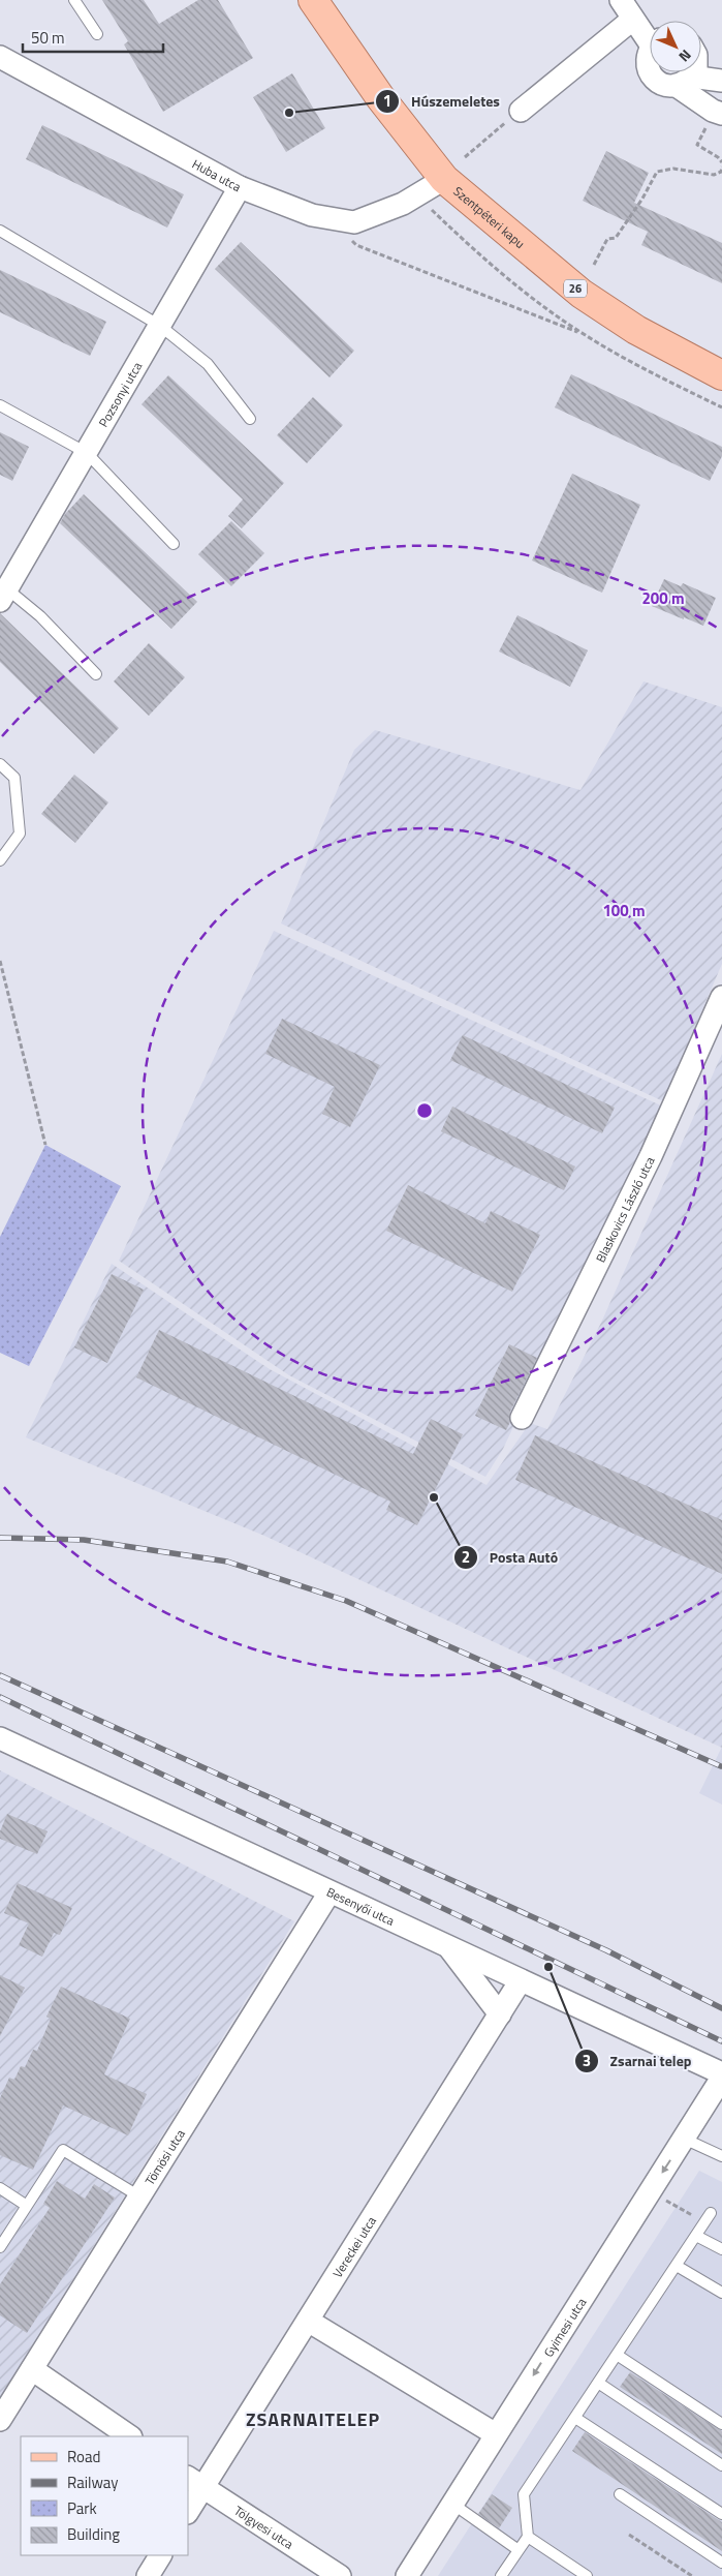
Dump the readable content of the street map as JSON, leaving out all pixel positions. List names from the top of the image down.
{
  "streets": {
    "main road": ["Szentpéteri kapu", "26"],
    "street": [
      "Huba utca",
      "Pozsonyi utca",
      "Blaskovics László utca",
      "Besenyői utca",
      "Tömösi utca",
      "Vereckei utca",
      "Gyimesi utca",
      "Tölgyesi utca"
    ]
  },
  "crossings": [
    ["Huba utca", "Szentpéteri kapu"],
    ["Huba utca", "Pozsonyi utca"],
    ["Besenyői utca", "Tömösi utca"],
    ["Besenyői utca", "Vereckei utca"],
    ["Vereckei utca", "Tölgyesi utca"]
  ],
  "one_way": ["Gyimesi utca"],
  "districts": ["ZSARNAITELEP"],
  "places": ["Húszemeletes", "Posta Autó", "Zsarnai telep"],
  "legend": [
    "Road",
    "Railway",
    "Park",
    "Building"
  ],
  "scale_bar": "50 m",
  "north": "bottom right",
  "rings": ["200 m", "100 m"]
}
